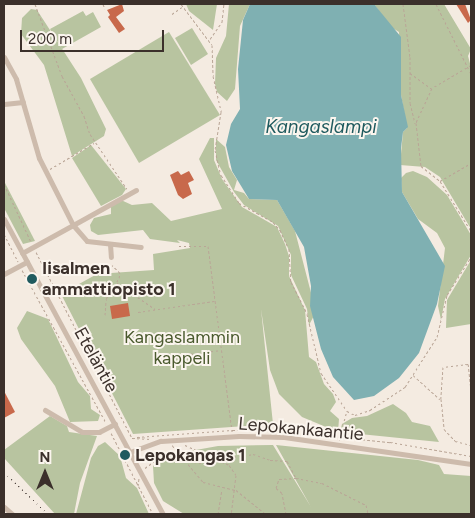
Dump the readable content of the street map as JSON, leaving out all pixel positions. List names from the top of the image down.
{
  "streets": {
    "street": ["Eteläntie", "Lepokankaantie"]
  },
  "crossings": [
    ["Eteläntie", "Lepokankaantie"]
  ],
  "water": ["Kangaslampi"],
  "parks": ["Kangaslammin kappeli"],
  "places": ["Iisalmen ammattiopisto 1", "Lepokangas 1"],
  "scale_bar": "200 m",
  "north": "top"
}
